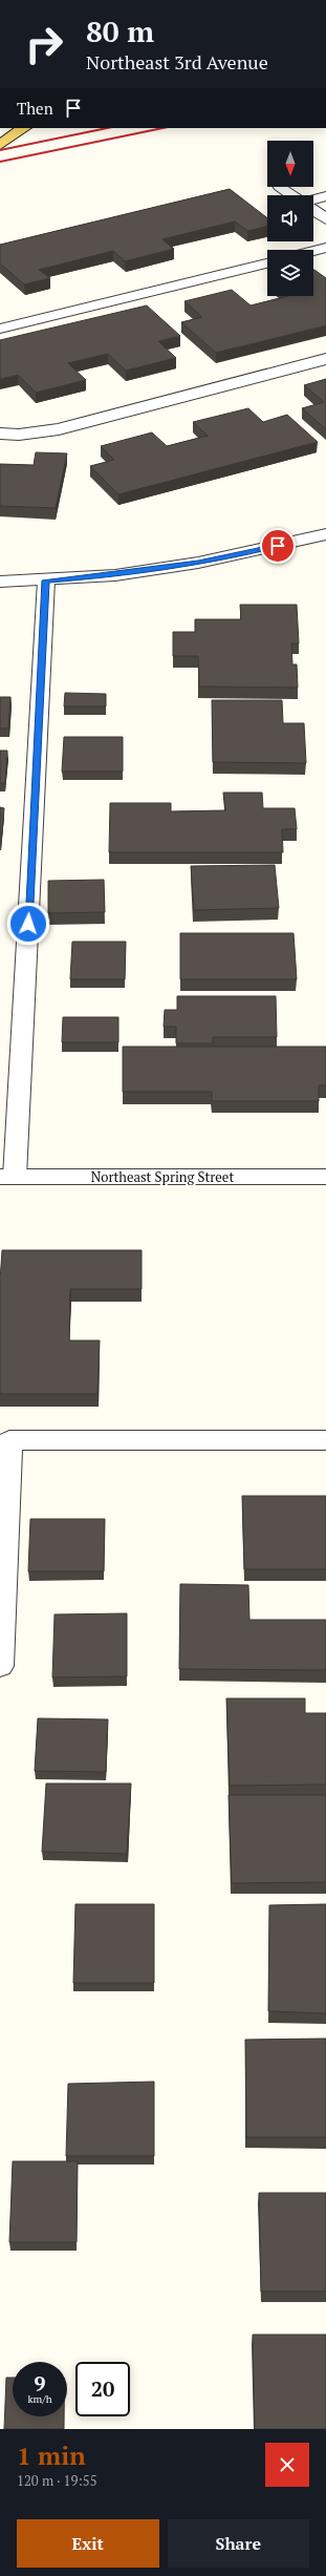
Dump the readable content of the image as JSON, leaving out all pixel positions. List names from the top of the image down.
{
  "streets": {
    "street": ["Northeast Spring Street"]
  },
  "north": "bottom",
  "page": {
    "turn": ["80 m", "Northeast 3rd Avenue"],
    "then": "Then",
    "speed": "9 km/h",
    "limit": "20",
    "heading": ["1 min", "120 m · 19:55"],
    "buttons": ["Exit", "Share"]
  }
}
